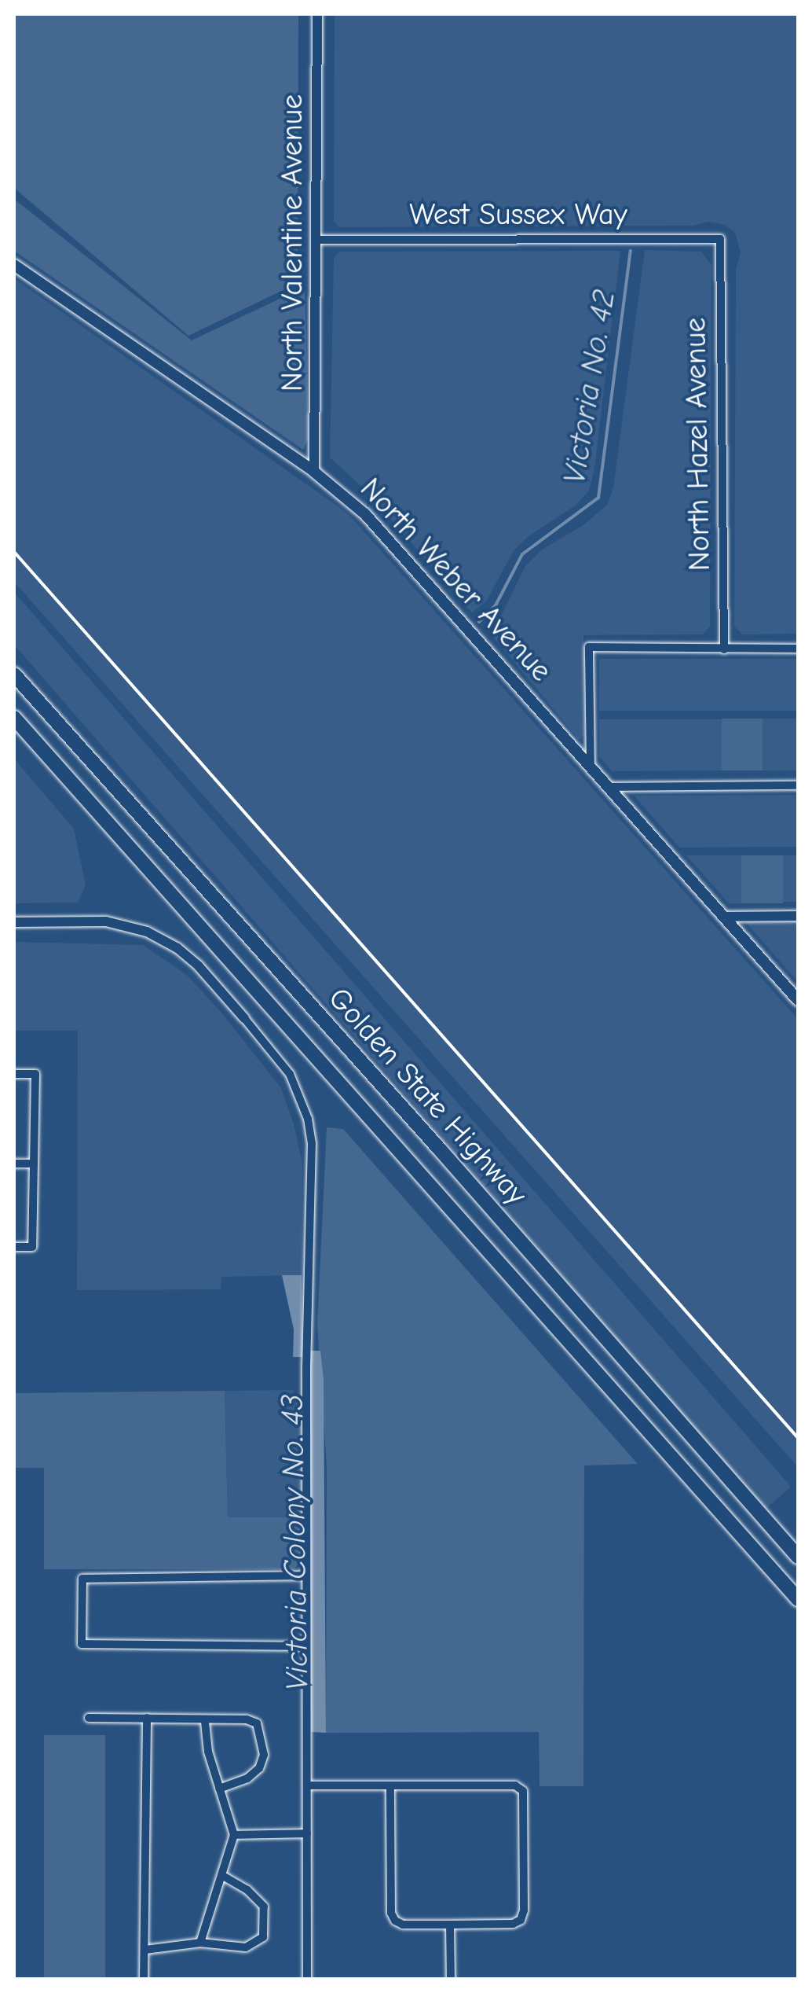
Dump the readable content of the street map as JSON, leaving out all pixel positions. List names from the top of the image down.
{
  "streets": {
    "highway": ["Golden State Highway"],
    "main road": ["North Weber Avenue"],
    "street": ["West Sussex Way", "North Valentine Avenue", "North Hazel Avenue"]
  },
  "crossings": [
    ["West Sussex Way", "North Valentine Avenue"],
    ["West Sussex Way", "North Hazel Avenue"],
    ["North Valentine Avenue", "North Weber Avenue"]
  ],
  "water": ["Victoria No. 42", "Victoria Colony No. 43"]
}
